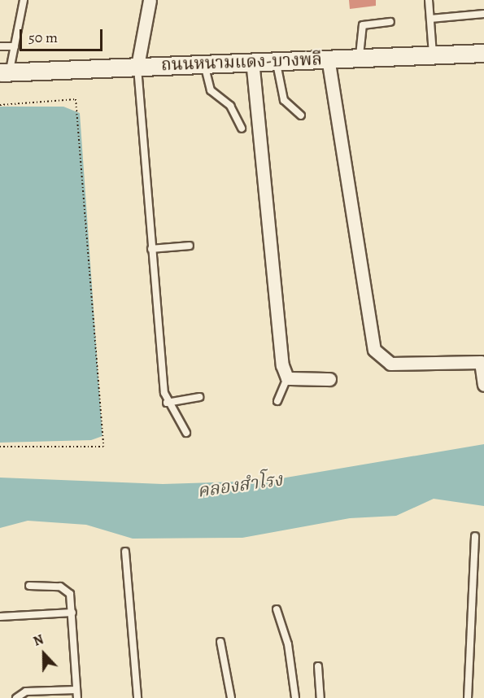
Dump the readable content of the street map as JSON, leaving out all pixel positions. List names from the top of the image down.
{
  "streets": {
    "main road": ["ถนนหนามแดง-บางพลี"]
  },
  "water": ["คลองสำโรง"],
  "scale_bar": "50 m",
  "north": "top"
}
